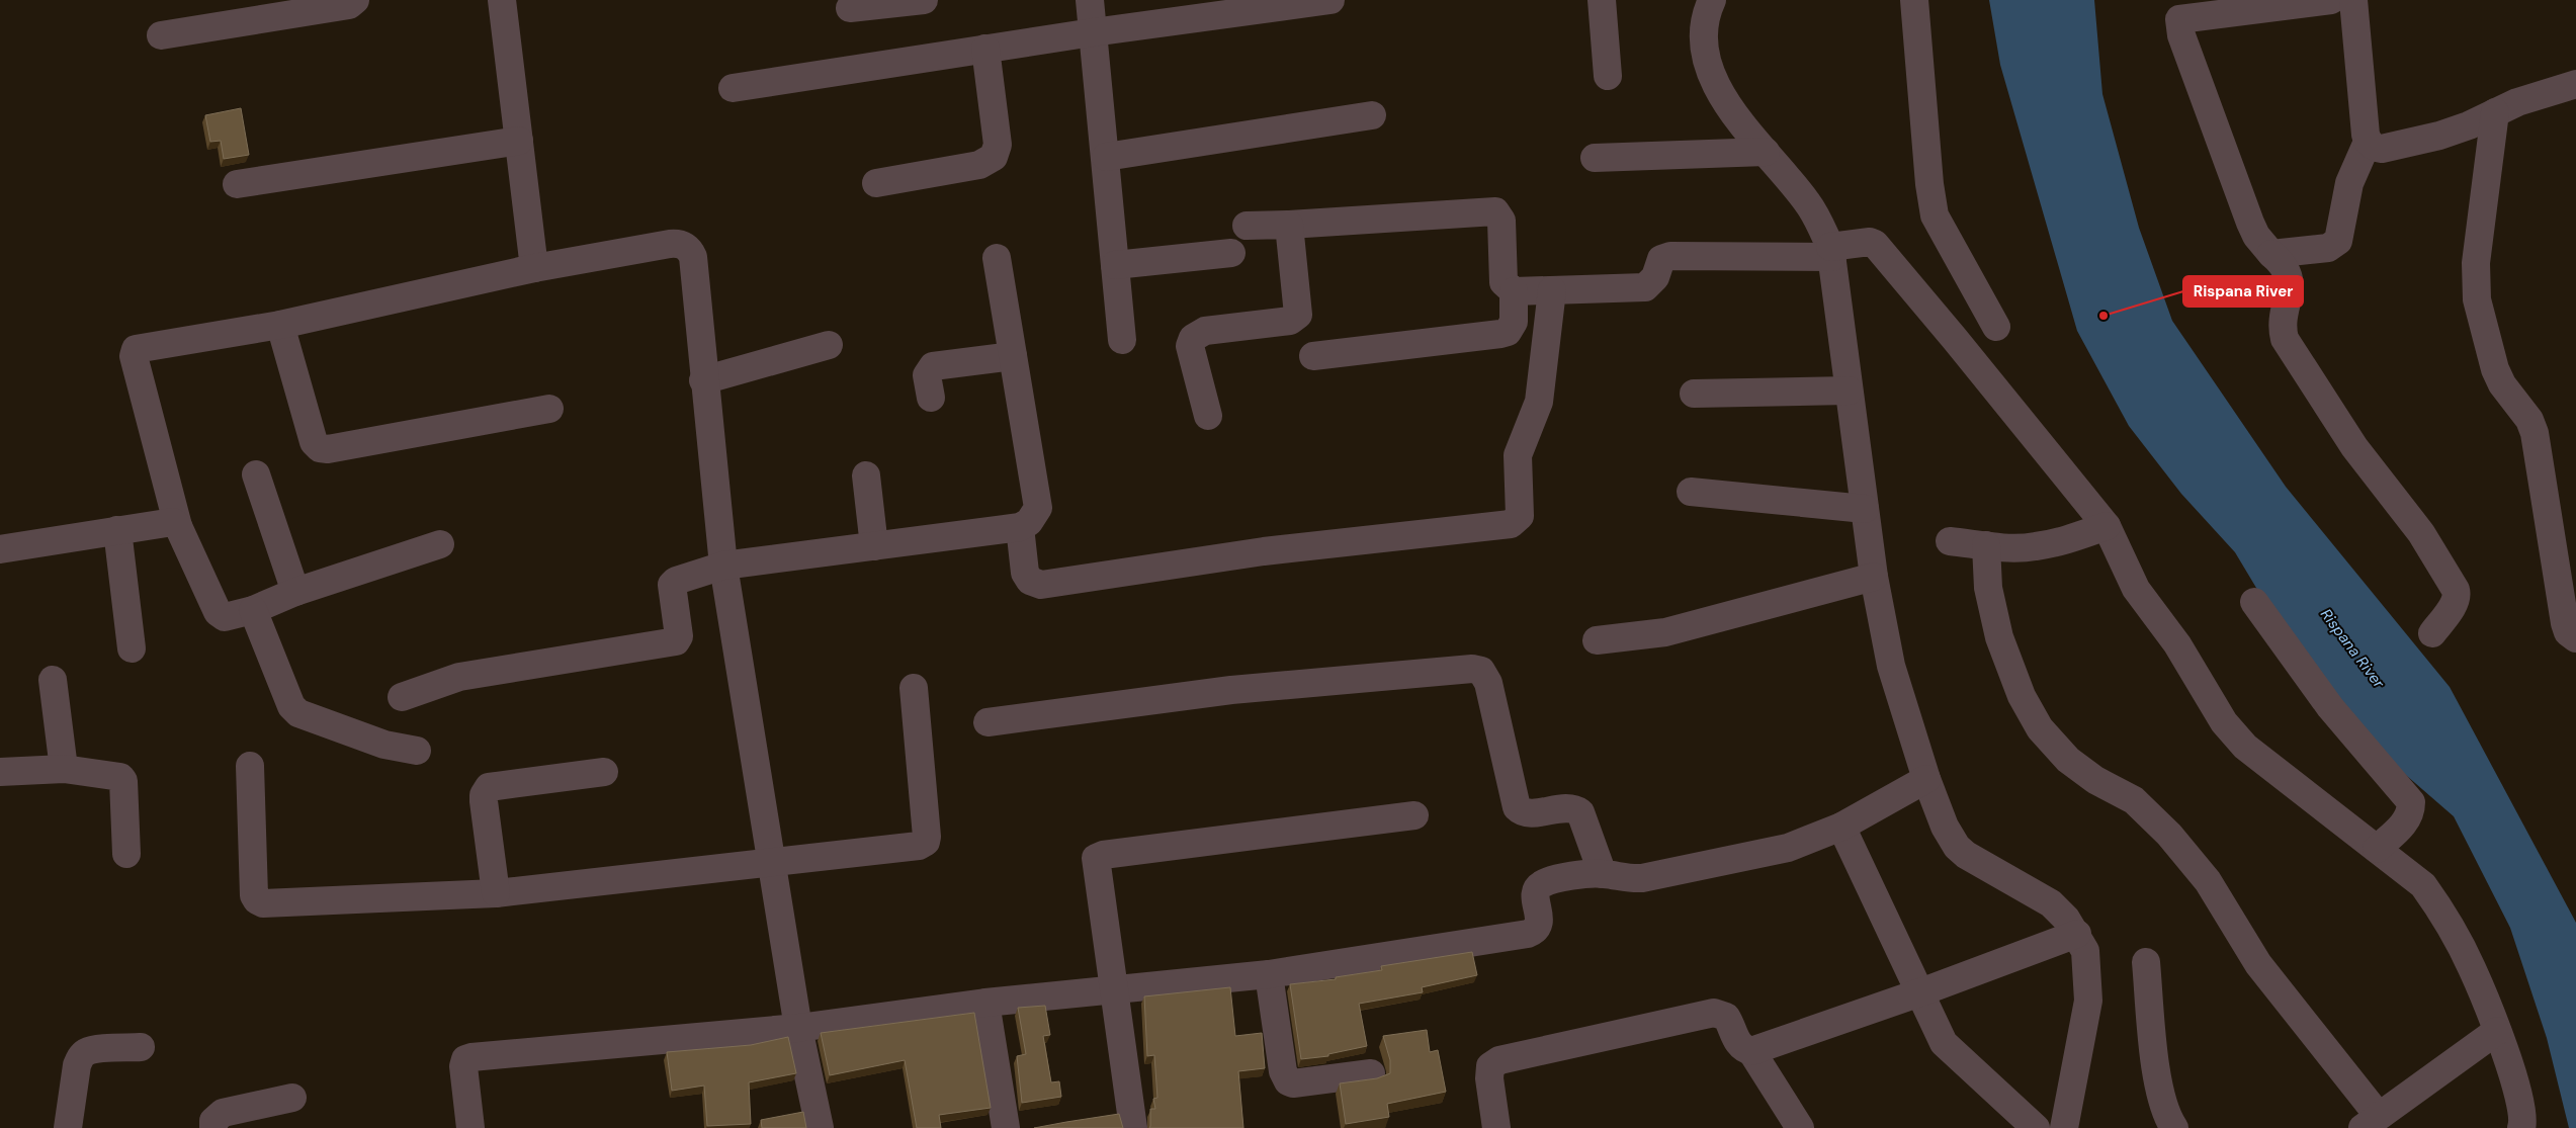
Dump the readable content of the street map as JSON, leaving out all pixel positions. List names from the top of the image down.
{
  "water": ["Rispana River"],
  "places": ["Rispana River"]
}
